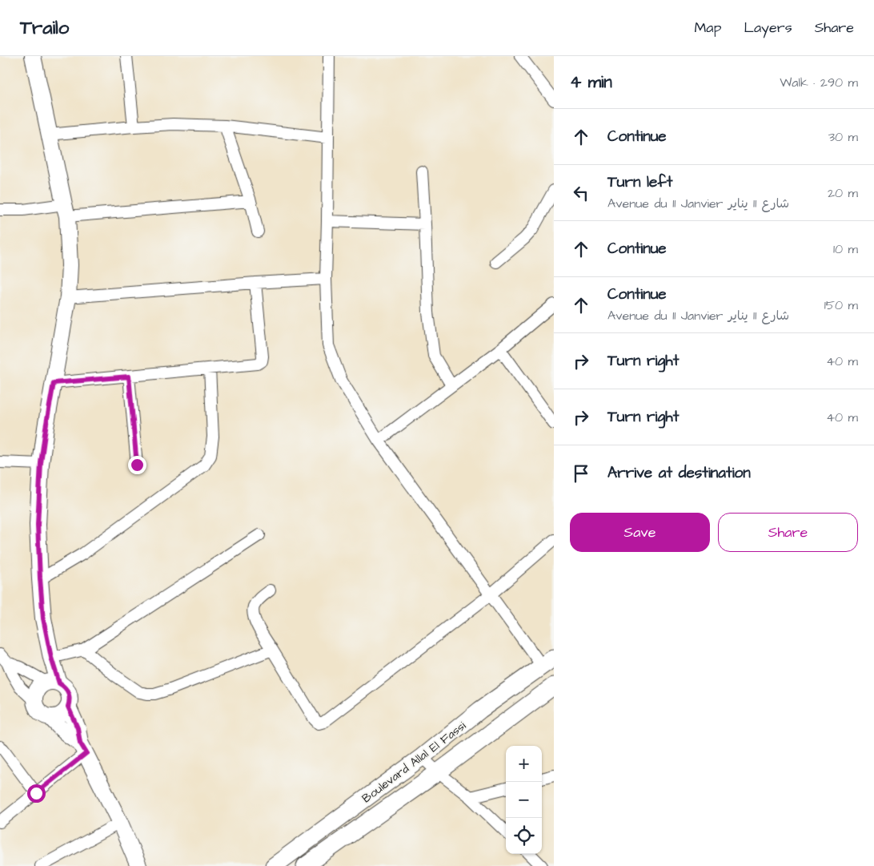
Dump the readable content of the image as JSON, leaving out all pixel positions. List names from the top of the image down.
{
  "streets": {
    "main road": ["Boulevard Allal El Fassi"]
  },
  "page": {
    "header": "Trailo",
    "nav": ["Map", "Layers", "Share"],
    "heading": ["4 min", "Walk · 290 m"],
    "list": [
      ["Continue", "30 m"],
      ["Turn left", "Avenue du 11 Janvier شارع 11 يناير", "20 m"],
      ["Continue", "10 m"],
      ["Continue", "Avenue du 11 Janvier شارع 11 يناير", "150 m"],
      ["Turn right", "40 m"],
      ["Turn right", "40 m"],
      "Arrive at destination"
    ],
    "buttons": ["Save", "Share"],
    "map_buttons": ["+", "−"]
  }
}
